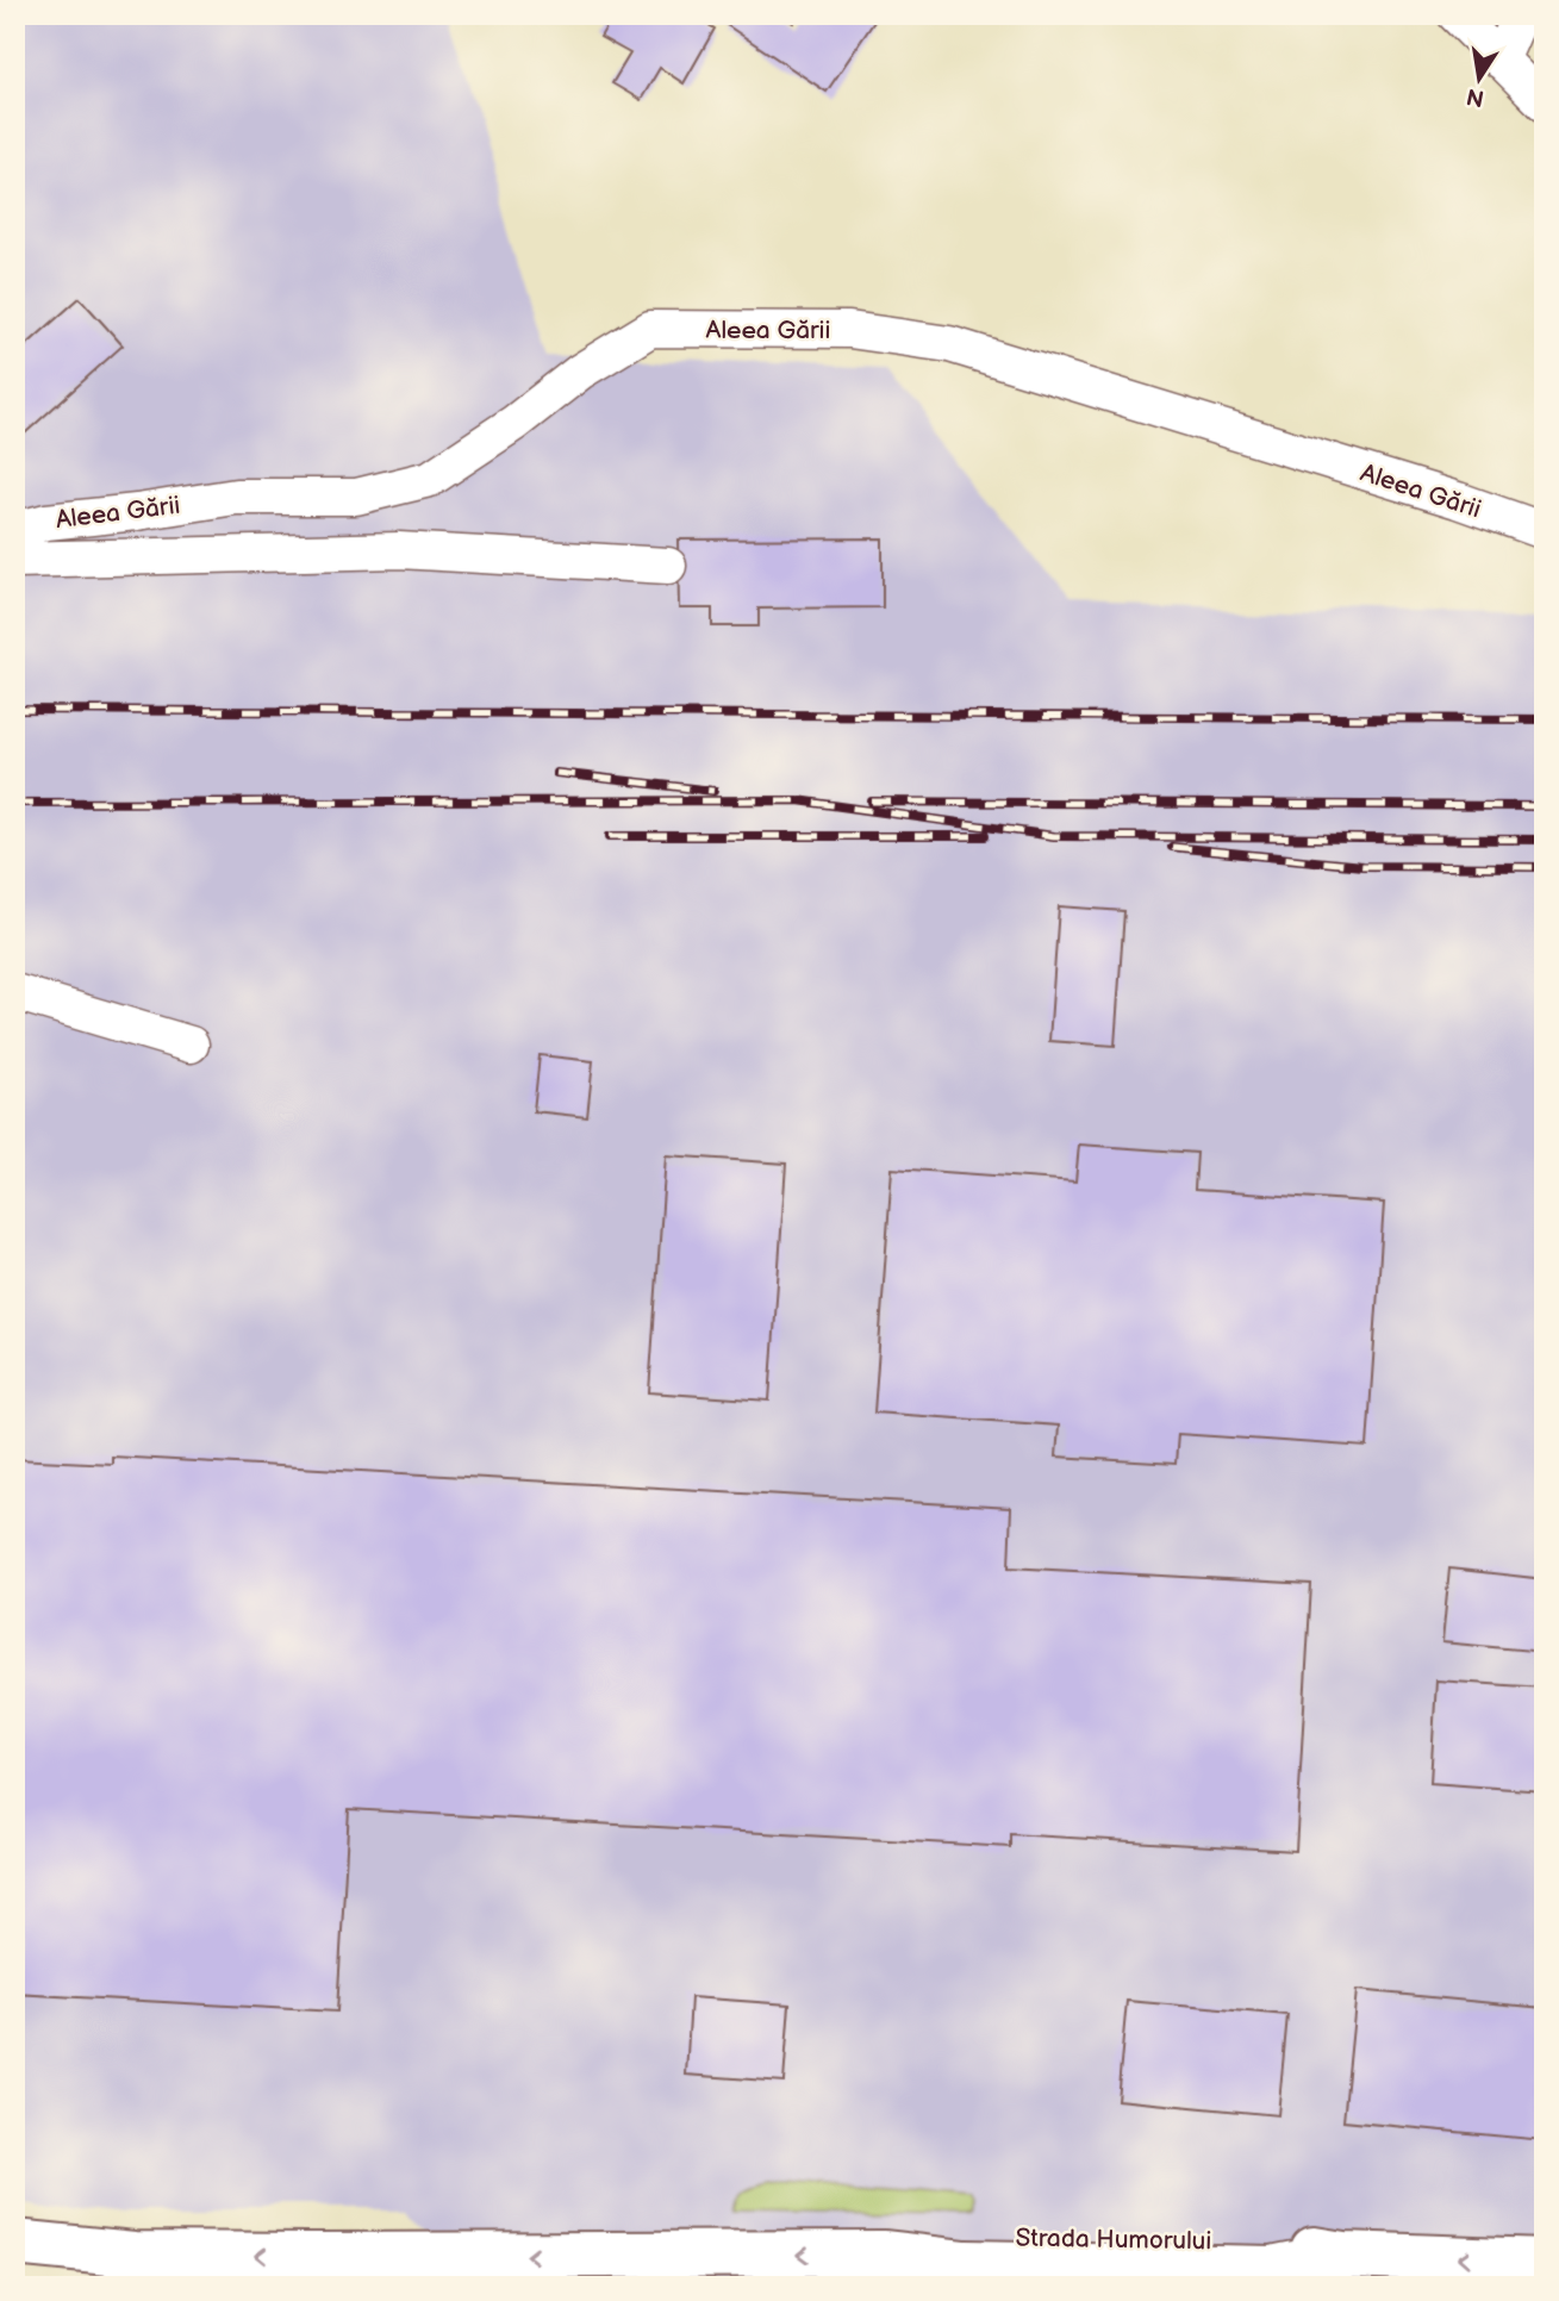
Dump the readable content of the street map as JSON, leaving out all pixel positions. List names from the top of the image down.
{
  "streets": {
    "main road": ["Strada Humorului"],
    "street": ["Aleea Gării"]
  },
  "one_way": ["Strada Humorului"],
  "north": "bottom"
}
